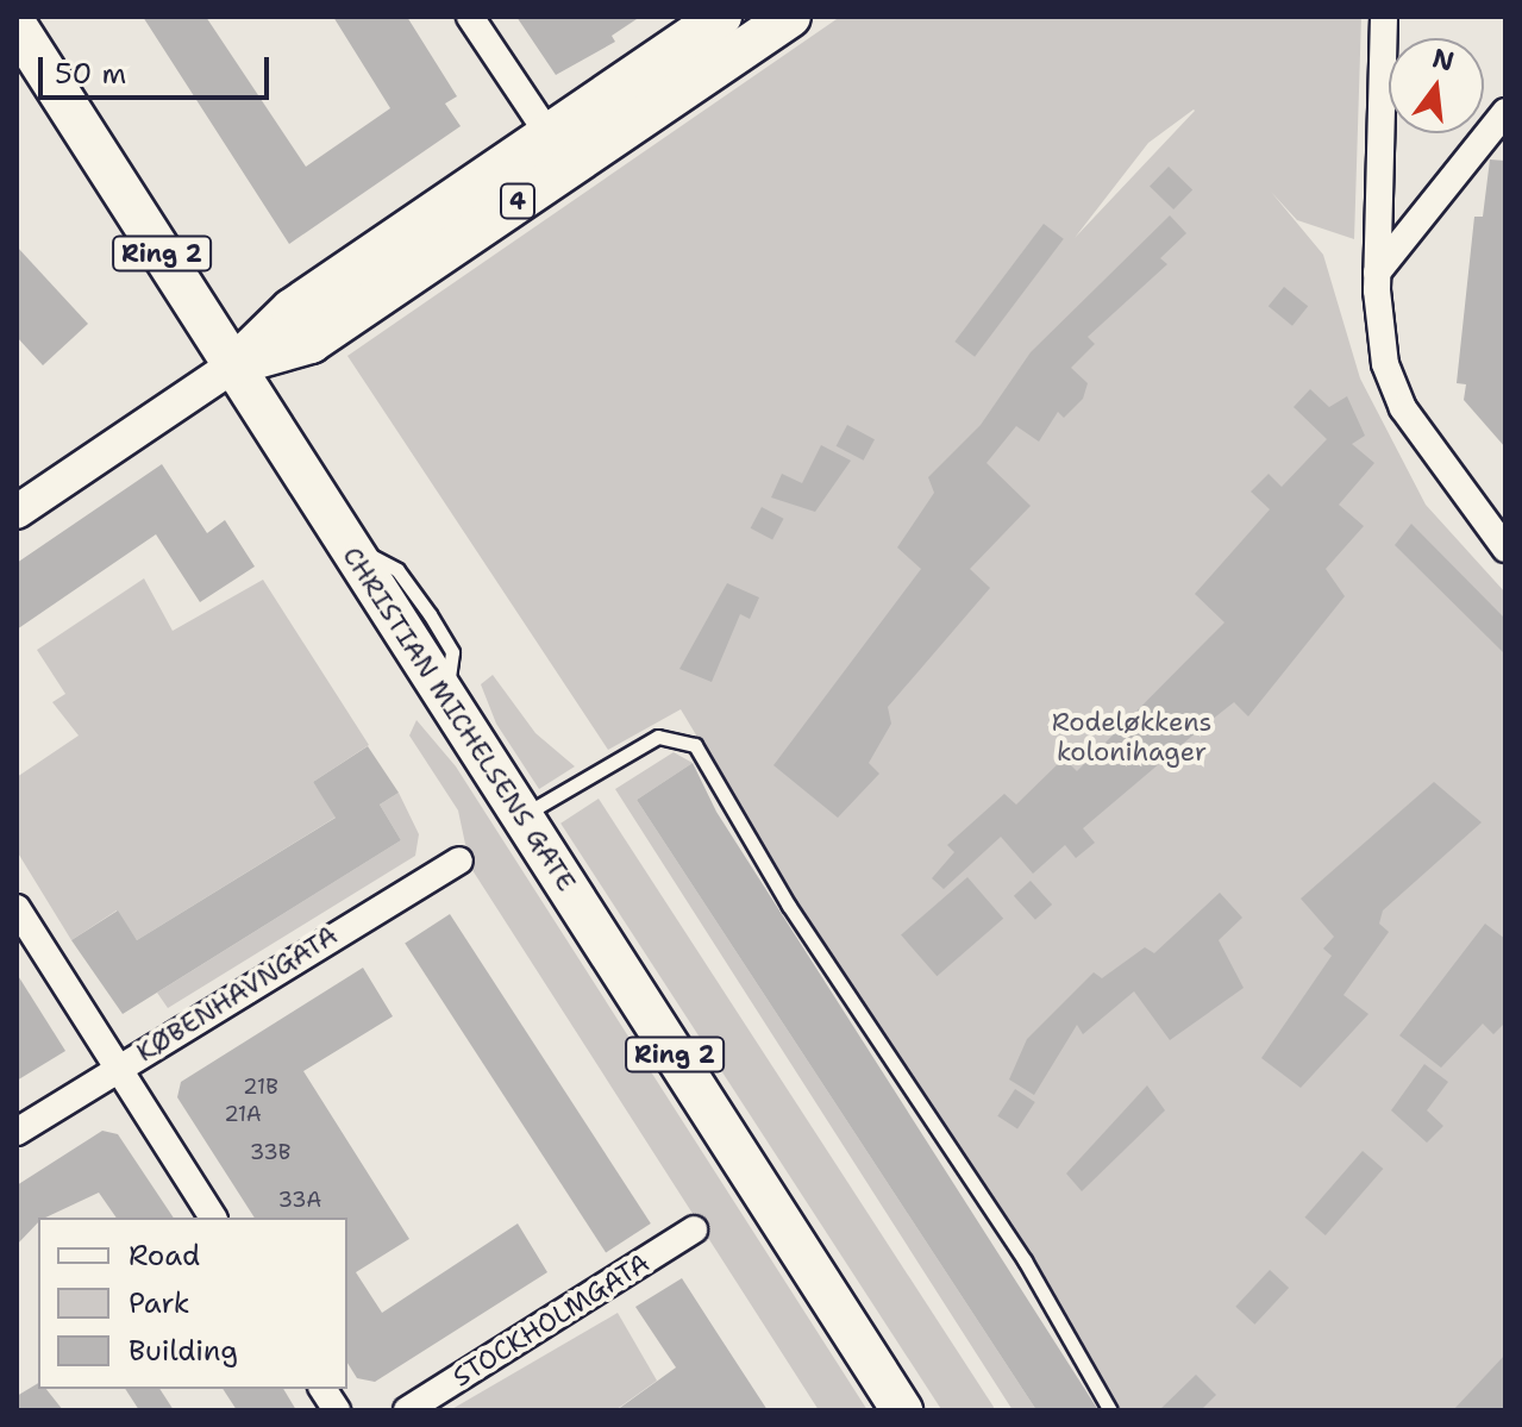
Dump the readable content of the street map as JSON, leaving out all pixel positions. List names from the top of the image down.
{
  "streets": {
    "main road": ["4", "Ring 2", "CHRISTIAN MICHELSENS GATE"],
    "street": ["KØBENHAVNGATA", "STOCKHOLMGATA"]
  },
  "crossings": [
    ["4", "CHRISTIAN MICHELSENS GATE"]
  ],
  "parks": ["Rodeløkkens kolonihager"],
  "house_numbers": [
    "21B",
    "21A",
    "33B",
    "33A"
  ],
  "legend": ["Road", "Park", "Building"],
  "scale_bar": "50 m",
  "north": "top"
}
